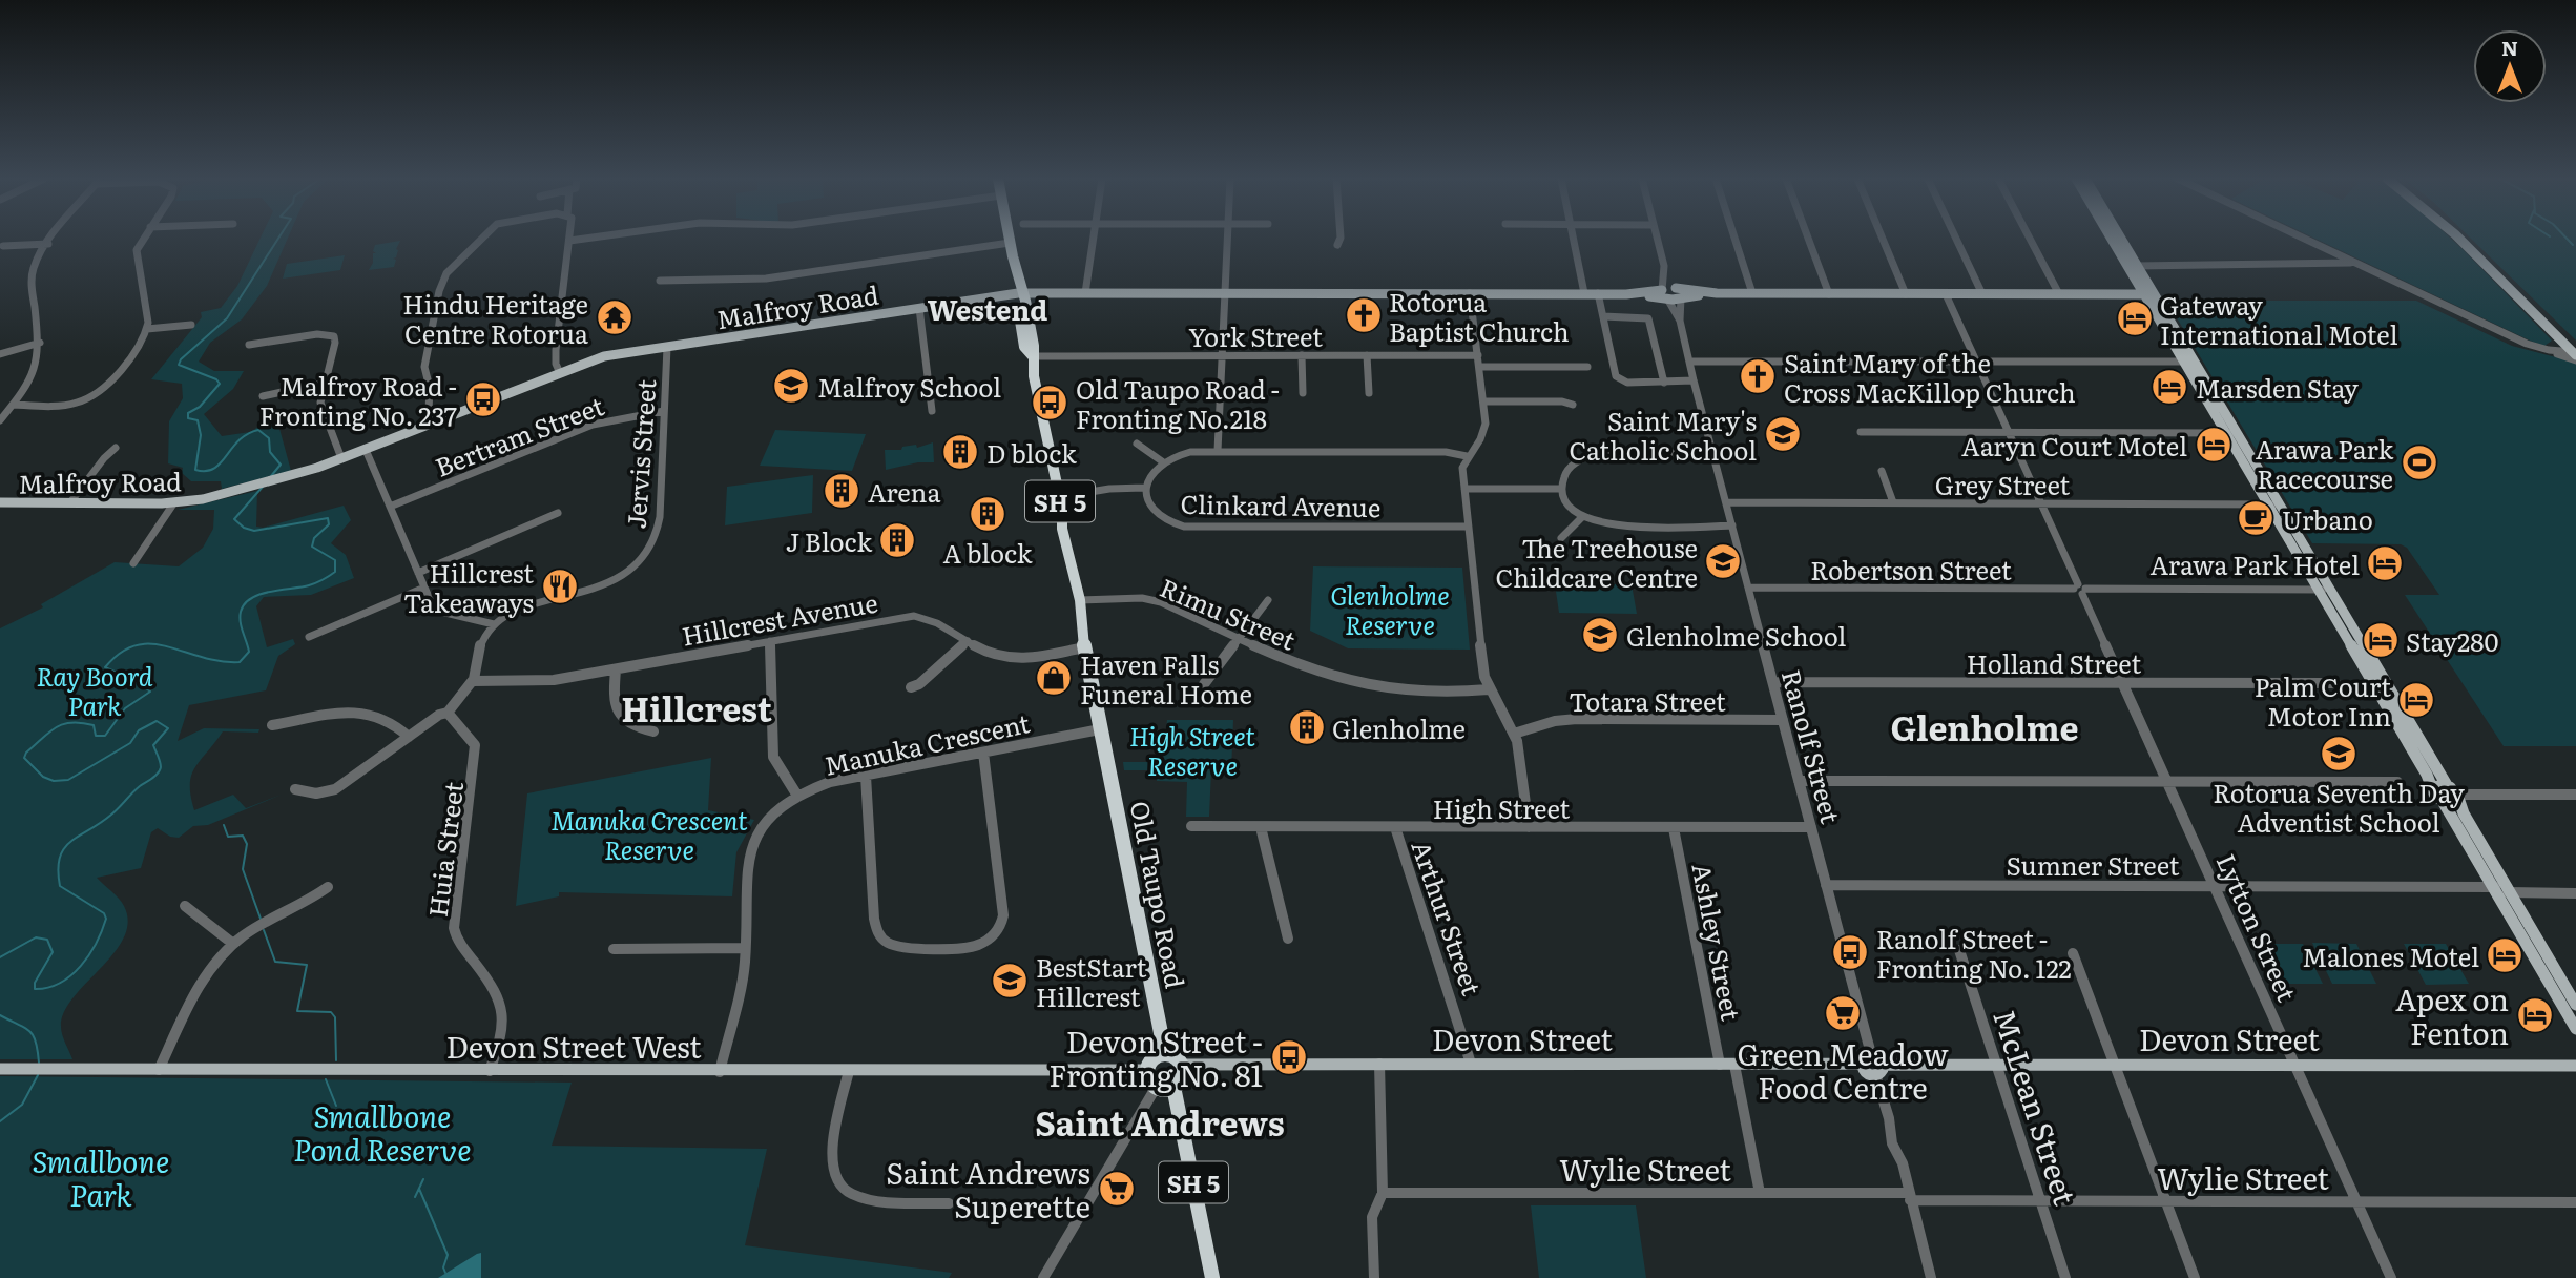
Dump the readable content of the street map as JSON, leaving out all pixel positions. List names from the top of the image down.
{
  "streets": {
    "highway": ["SH 5", "Old Taupo Road"],
    "main road": ["Malfroy Road", "Devon Street", "Devon Street West"],
    "street": [
      "York Street",
      "Bertram Street",
      "Jervis Street",
      "Grey Street",
      "Clinkard Avenue",
      "Robertson Street",
      "Rimu Street",
      "Hillcrest Avenue",
      "Holland Street",
      "Totara Street",
      "Manuka Crescent",
      "Ranolf Street",
      "High Street",
      "Huia Street",
      "Sumner Street",
      "Arthur Street",
      "Lytton Street",
      "Ashley Street",
      "McLean Street",
      "Wylie Street"
    ]
  },
  "crossings": [
    ["Malfroy Road", "Jervis Street"],
    ["Malfroy Road", "Ranolf Street"],
    ["Malfroy Road", "Old Taupo Road"],
    ["York Street", "Old Taupo Road"],
    ["Bertram Street", "Jervis Street"],
    ["Grey Street", "Ranolf Street"],
    ["Grey Street", "Lytton Street"],
    ["SH 5", "Old Taupo Road"],
    ["SH 5", "Devon Street"],
    ["SH 5", "Devon Street West"],
    ["Robertson Street", "Ranolf Street"],
    ["Robertson Street", "Lytton Street"],
    ["Rimu Street", "Old Taupo Road"],
    ["Hillcrest Avenue", "Old Taupo Road"],
    ["Holland Street", "Ranolf Street"],
    ["Holland Street", "Lytton Street"],
    ["Totara Street", "Ranolf Street"],
    ["Manuka Crescent", "Old Taupo Road"],
    ["Manuka Crescent", "Devon Street West"],
    ["Ranolf Street", "High Street"],
    ["Ranolf Street", "Sumner Street"],
    ["Ranolf Street", "Devon Street"],
    ["High Street", "Arthur Street"],
    ["High Street", "Ashley Street"],
    ["Huia Street", "Devon Street West"],
    ["Sumner Street", "Lytton Street"],
    ["Old Taupo Road", "Devon Street"],
    ["Old Taupo Road", "Devon Street West"],
    ["Arthur Street", "Devon Street"],
    ["Lytton Street", "Devon Street"],
    ["Lytton Street", "Wylie Street"],
    ["Ashley Street", "Devon Street"],
    ["Devon Street", "Devon Street West"],
    ["Devon Street", "McLean Street"],
    ["McLean Street", "Wylie Street"]
  ],
  "districts": [
    "Westend",
    "Hillcrest",
    "Glenholme",
    "Saint Andrews"
  ],
  "parks": [
    "Glenholme Reserve",
    "Ray Boord Park",
    "High Street Reserve",
    "Manuka Crescent Reserve",
    "Smallbone Pond Reserve",
    "Smallbone Park"
  ],
  "places": {
    "church": ["Rotorua Baptist Church", "Saint Mary of the Cross MacKillop Church"],
    "temple": ["Hindu Heritage Centre Rotorua"],
    "hotel": [
      "Gateway International Motel",
      "Marsden Stay",
      "Aaryn Court Motel",
      "Arawa Park Hotel",
      "Stay280",
      "Palm Court Motor Inn",
      "Malones Motel",
      "Apex on Fenton"
    ],
    "school or university": [
      "Malfroy School",
      "Saint Mary's Catholic School",
      "The Treehouse Childcare Centre",
      "Glenholme School",
      "Rotorua Seventh Day Adventist School",
      "BestStart Hillcrest"
    ],
    "bus stop": [
      "Malfroy Road - Fronting No. 237",
      "Old Taupo Road - Fronting No.218",
      "Ranolf Street - Fronting No. 122",
      "Devon Street - Fronting No. 81"
    ],
    "building": [
      "D block",
      "Arena",
      "A block",
      "J Block",
      "Glenholme"
    ],
    "sports": ["Arawa Park Racecourse"],
    "cafe": ["Urbano"],
    "restaurant": ["Hillcrest Takeaways"],
    "shop": ["Haven Falls Funeral Home"],
    "supermarket": ["Green Meadow Food Centre", "Saint Andrews Superette"]
  },
  "north": "top"
}
